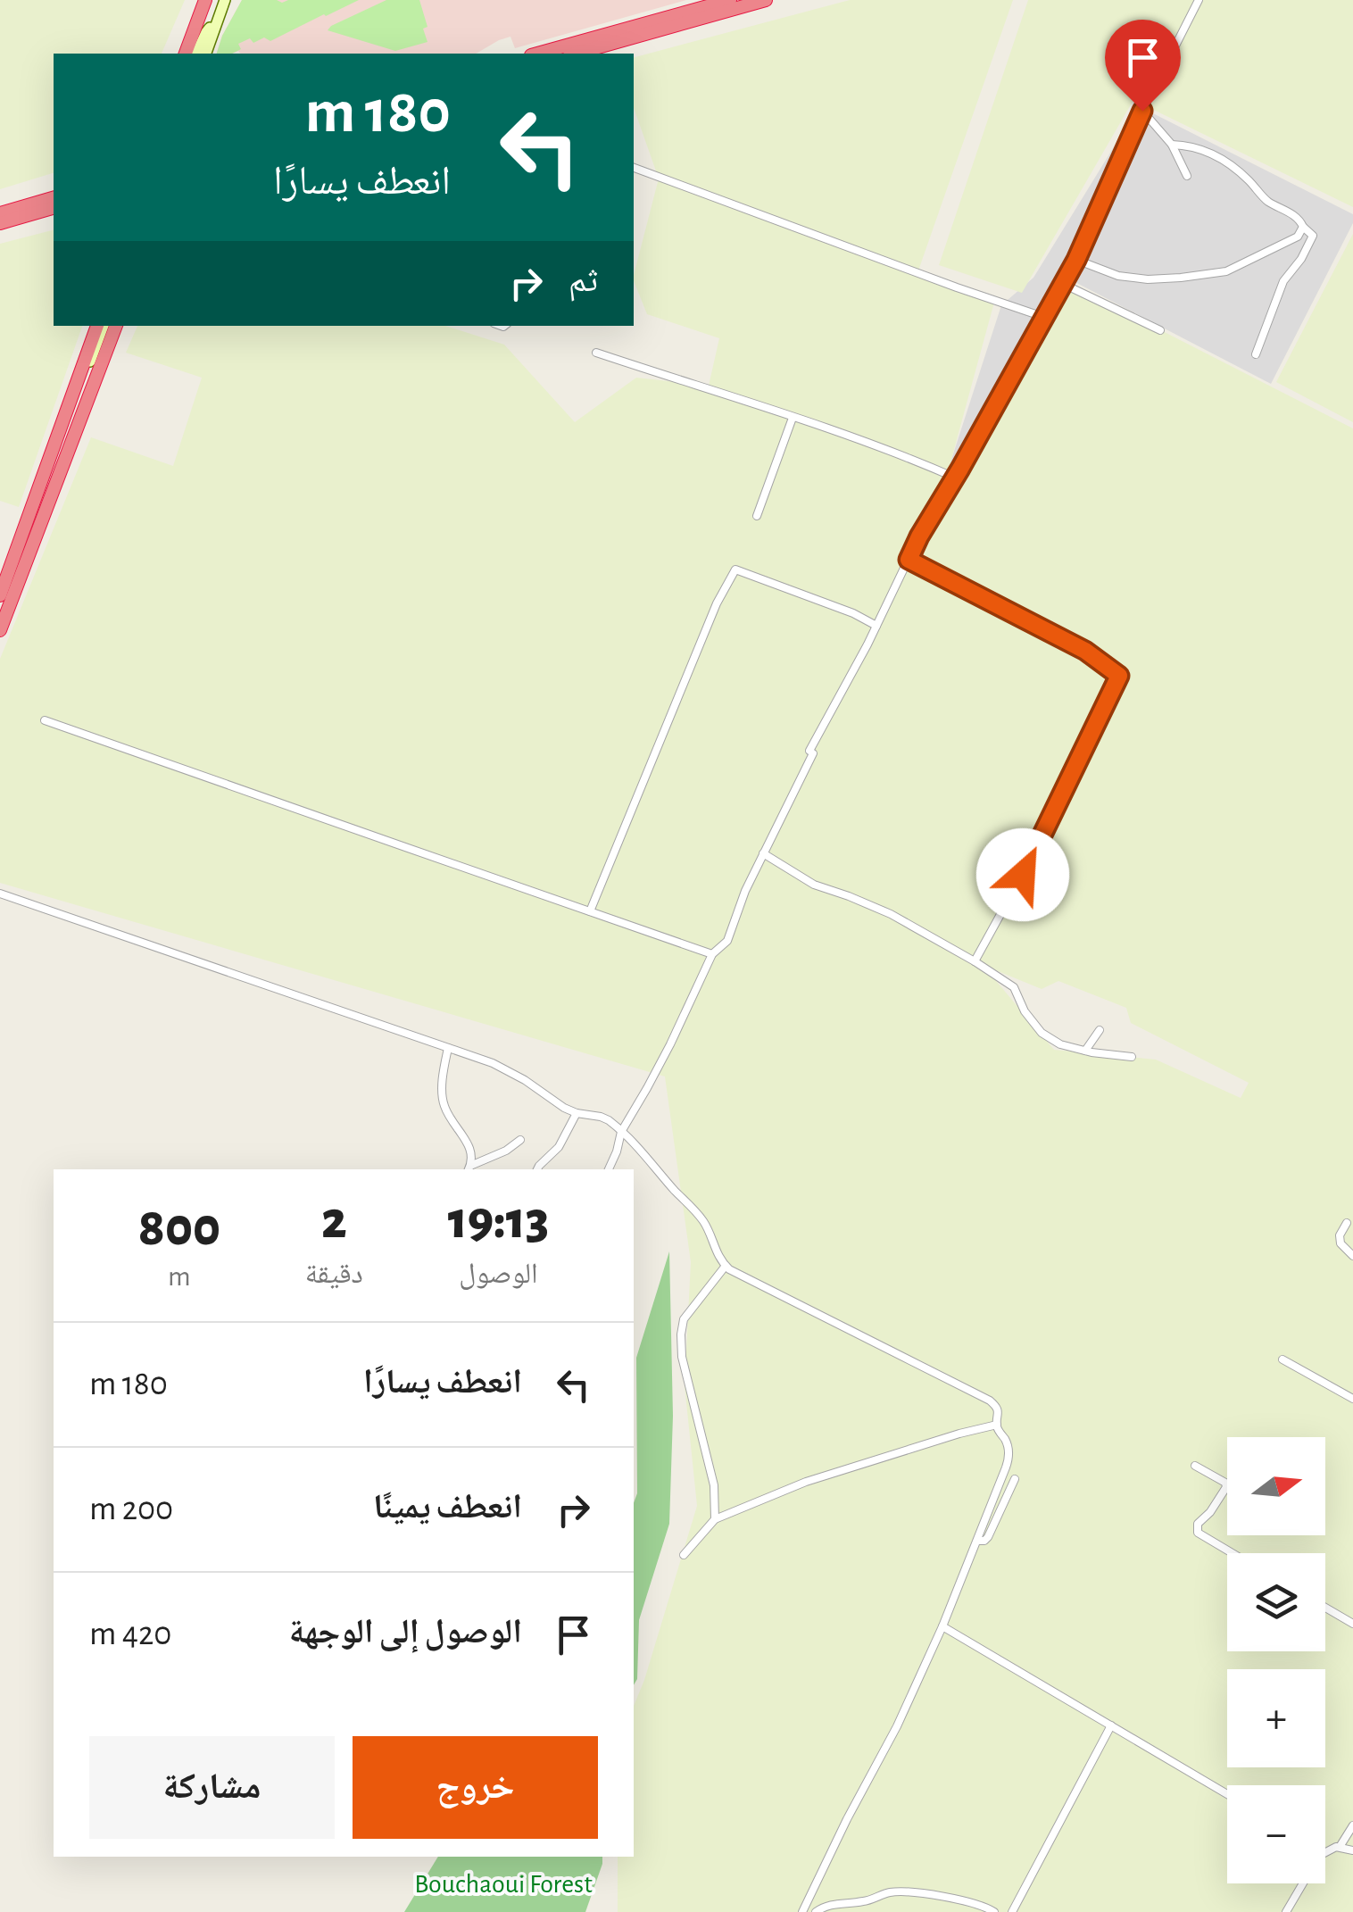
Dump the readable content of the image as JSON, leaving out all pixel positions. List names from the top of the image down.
{
  "parks": ["Bouchaoui Forest"],
  "north": "right",
  "page": {
    "turn": ["180 m", "انعطف يسارًا"],
    "then": "ثم",
    "eta": [
      "19:13",
      "الوصول",
      "2",
      "دقيقة",
      "800",
      "m"
    ],
    "list": [
      {
        "name": "انعطف يسارًا",
        "value": "180 m"
      },
      {
        "name": "انعطف يمينًا",
        "value": "200 m"
      },
      {
        "name": "الوصول إلى الوجهة",
        "value": "420 m"
      }
    ],
    "map_buttons": ["+", "−"],
    "buttons": ["خروج", "مشاركة"]
  }
}
